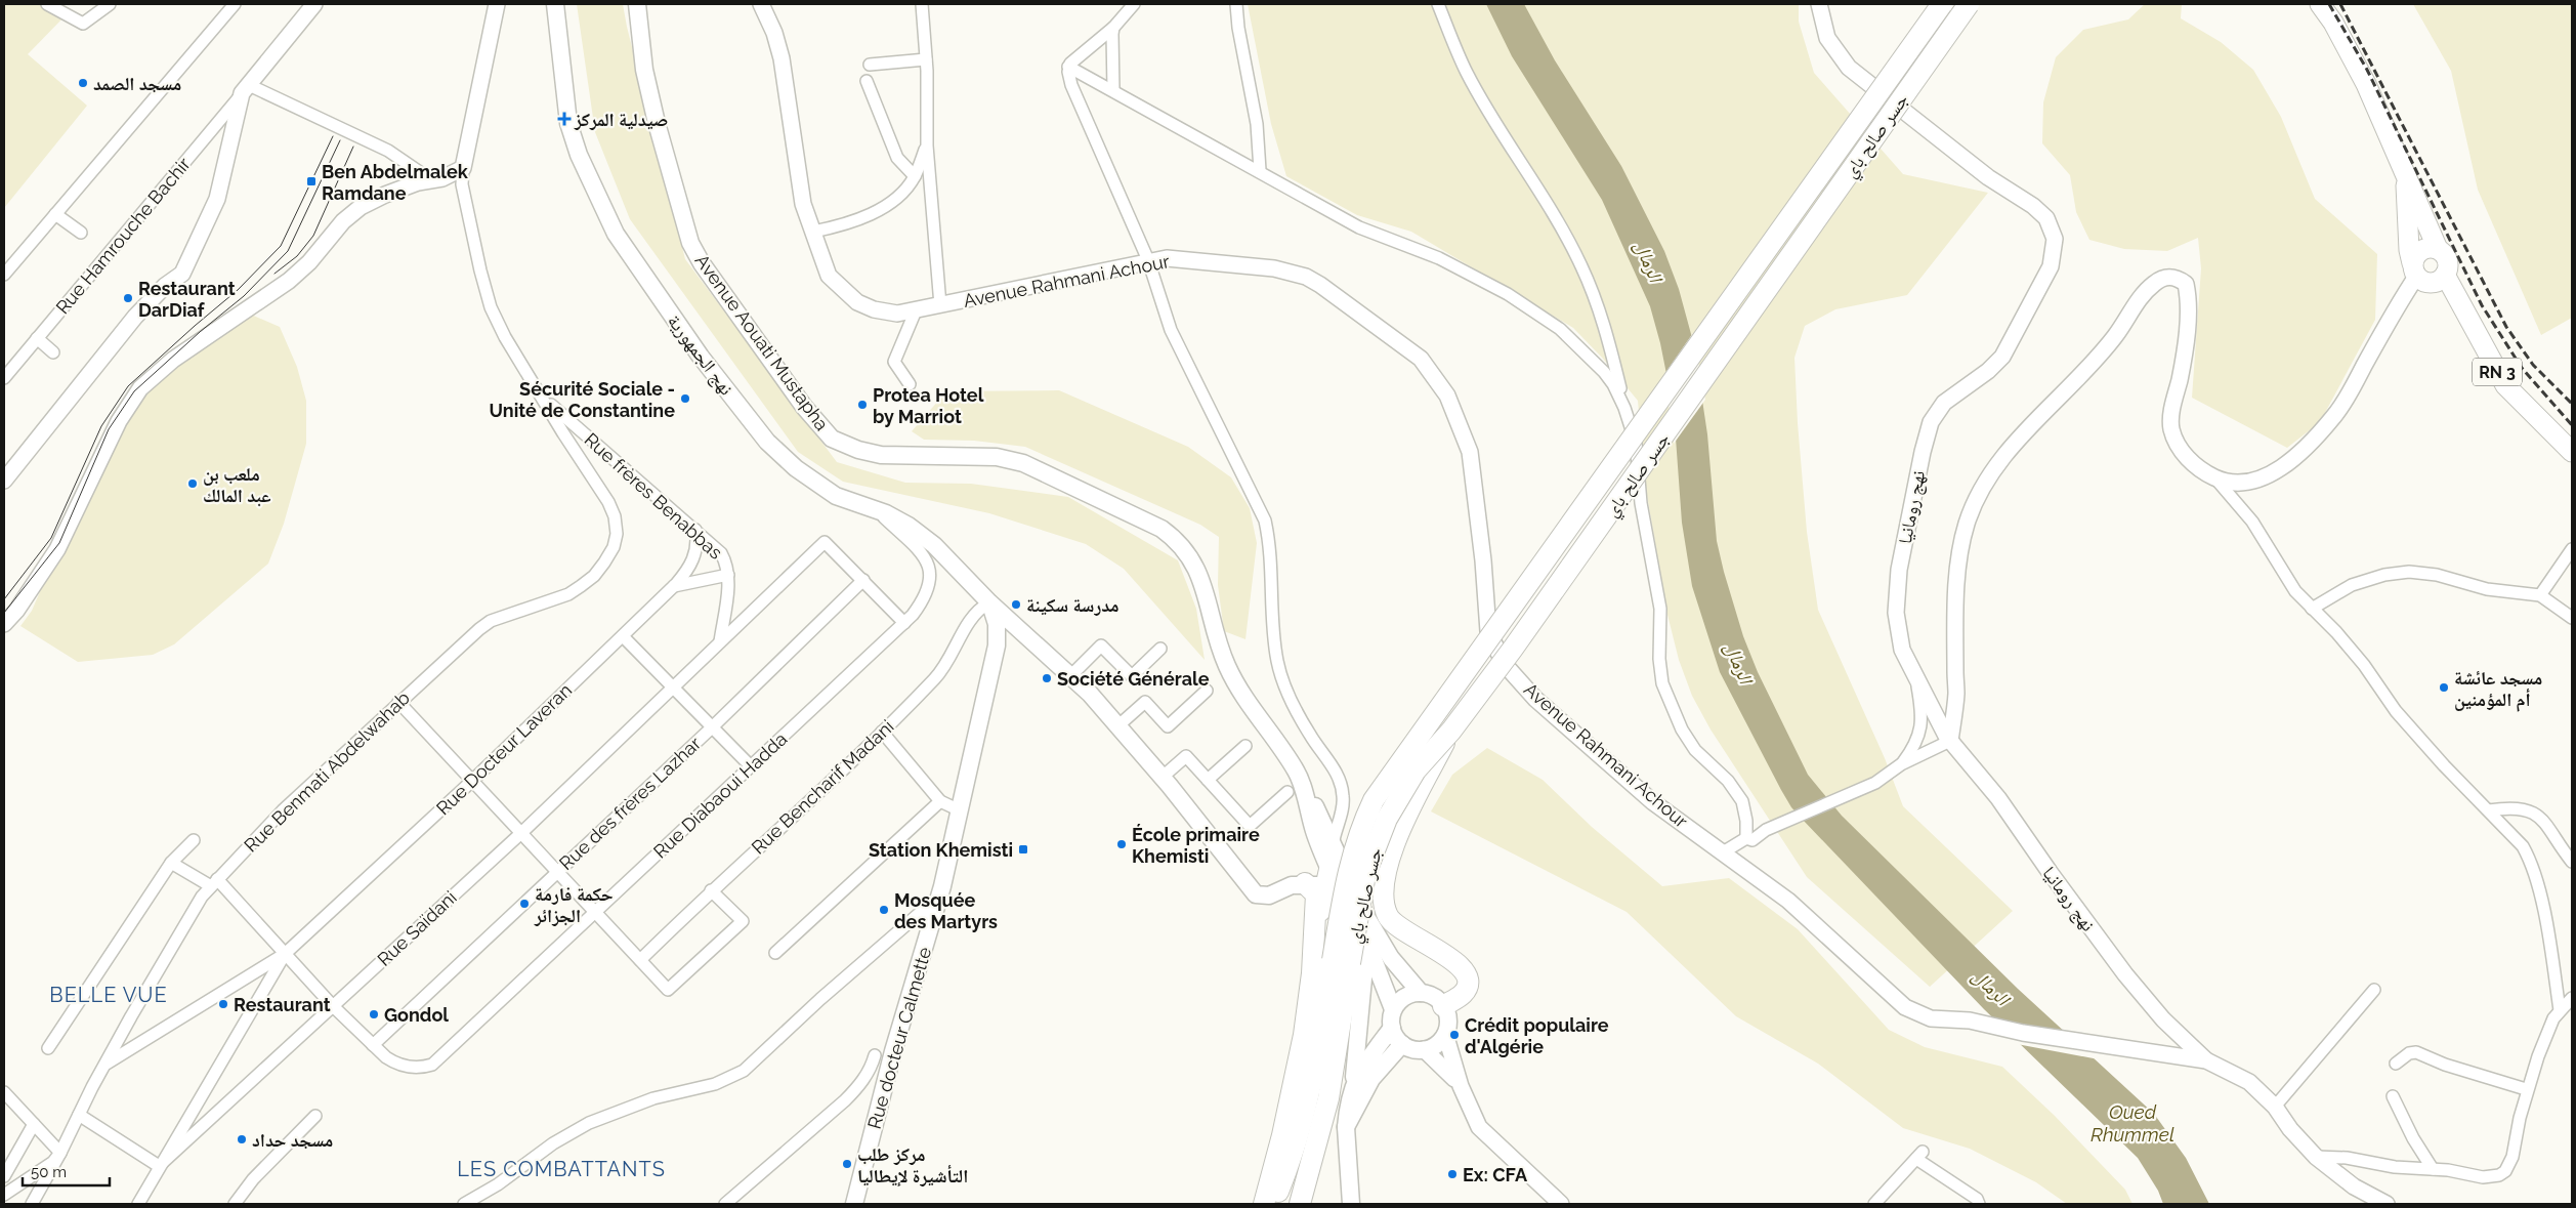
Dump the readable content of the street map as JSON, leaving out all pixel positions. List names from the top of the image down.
{
  "streets": {
    "highway": ["جسر صالح باي"],
    "main road": [
      "Avenue Aouati Mustapha",
      "نهج الجمهورية",
      "RN 3",
      "Rue docteur Calmette"
    ],
    "street": [
      "Rue Hamrouche Bachir",
      "Avenue Rahmani Achour",
      "Rue frères Benabbas",
      "نهج رومانيا",
      "Rue Docteur Laveran",
      "Rue Benmati Abdelwahab",
      "Rue Bencharif Madani",
      "Rue Diabaoui Hadda",
      "Rue des frères Lazhar",
      "Rue Saïdani"
    ]
  },
  "crossings": [
    ["Avenue Rahmani Achour", "نهج رومانيا"],
    ["نهج الجمهورية", "Rue Bencharif Madani"],
    ["نهج الجمهورية", "Rue Diabaoui Hadda"],
    ["نهج الجمهورية", "Rue docteur Calmette"],
    ["Rue frères Benabbas", "Rue Docteur Laveran"],
    ["Rue frères Benabbas", "Rue Benmati Abdelwahab"],
    ["Rue frères Benabbas", "Rue Saïdani"],
    ["Rue Bencharif Madani", "Rue docteur Calmette"],
    ["Rue Diabaoui Hadda", "Rue des frères Lazhar"],
    ["Rue des frères Lazhar", "Rue Saïdani"]
  ],
  "districts": ["BELLE VUE", "LES COMBATTANTS"],
  "water": ["الرمال", "Oued Rhummel"],
  "places": {
    "other": [
      "مسجد الصمد",
      "Restaurant DarDiaf",
      "Sécurité Sociale - Unité de Constantine",
      "Protea Hotel by Marriot",
      "ملعب بن عبد المالك",
      "مدرسة سكينة",
      "Société Générale",
      "مسجد عائشة أم المؤمنين",
      "École primaire Khemisti",
      "حكمة فارمة الجزائر",
      "Mosquée des Martyrs",
      "Restaurant",
      "Gondol",
      "Crédit populaire d'Algérie",
      "مسجد حداد",
      "مركز طلب التأشيرة لإيطاليا",
      "Ex: CFA"
    ],
    "health": ["صيدلية المركز"],
    "transit": ["Ben Abdelmalek Ramdane", "Station Khemisti"]
  },
  "scale_bar": "50 m"
}
